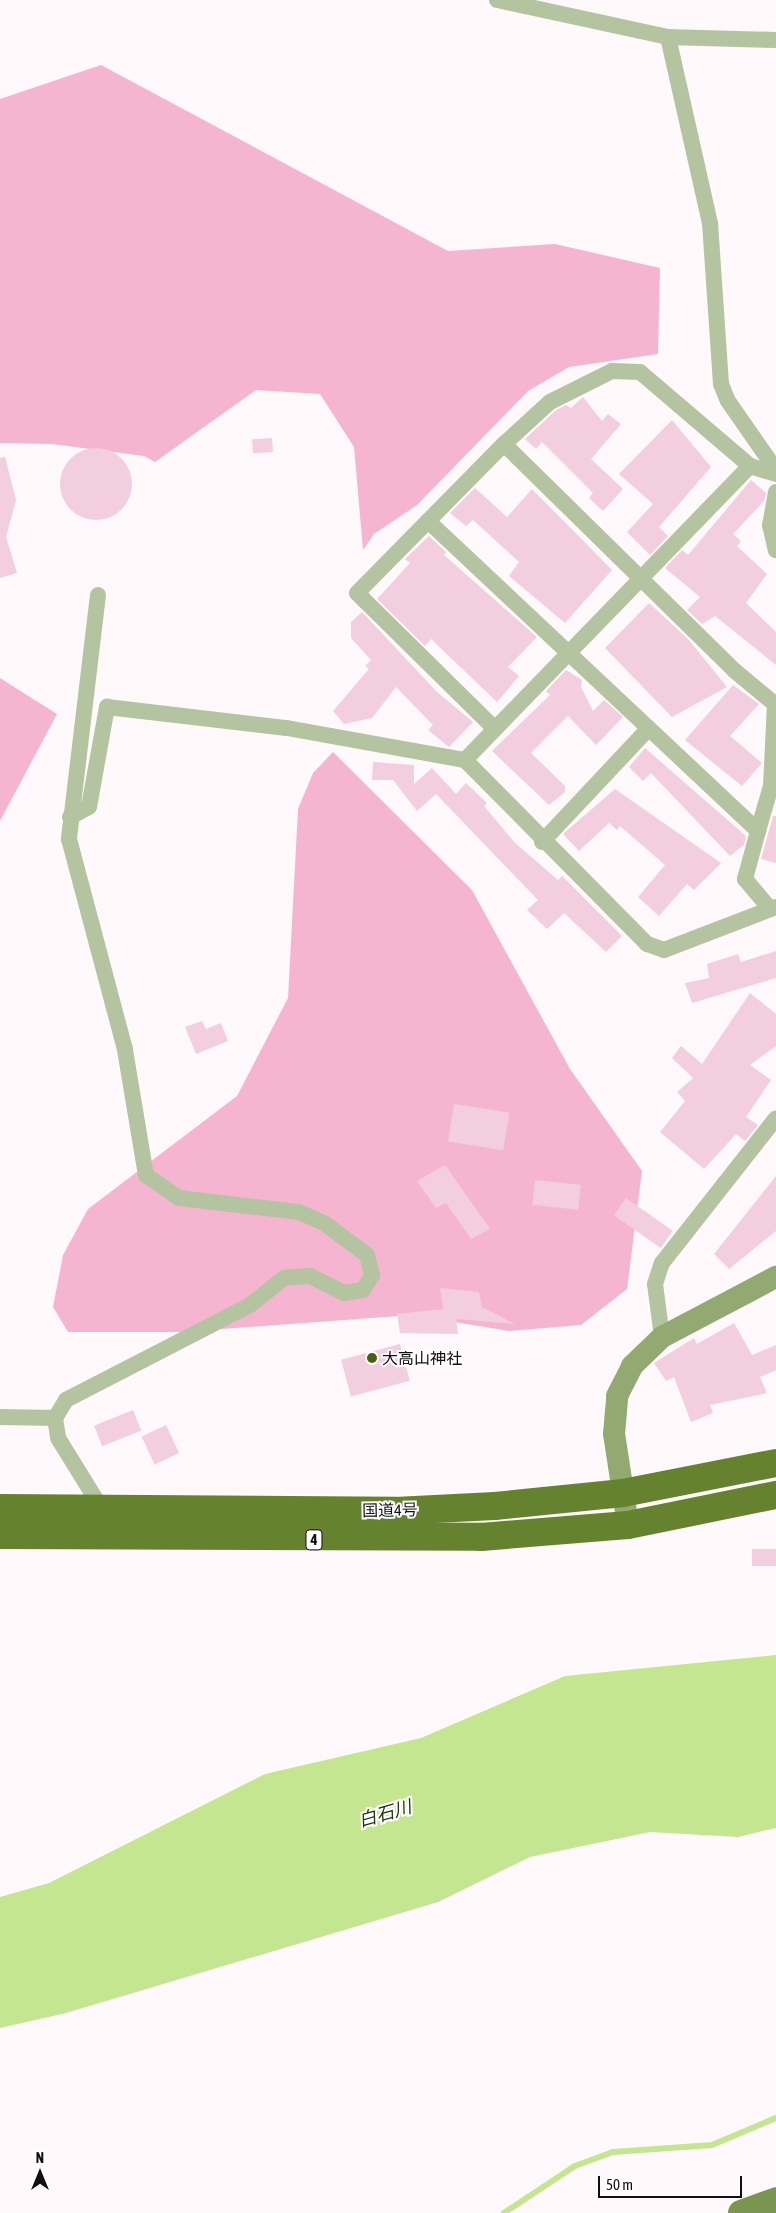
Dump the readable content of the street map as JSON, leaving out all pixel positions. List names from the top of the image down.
{
  "streets": {
    "highway": ["国道4号", "4"]
  },
  "water": ["白石川"],
  "places": ["大高山神社"],
  "scale_bar": "50 m",
  "north": "top"
}
